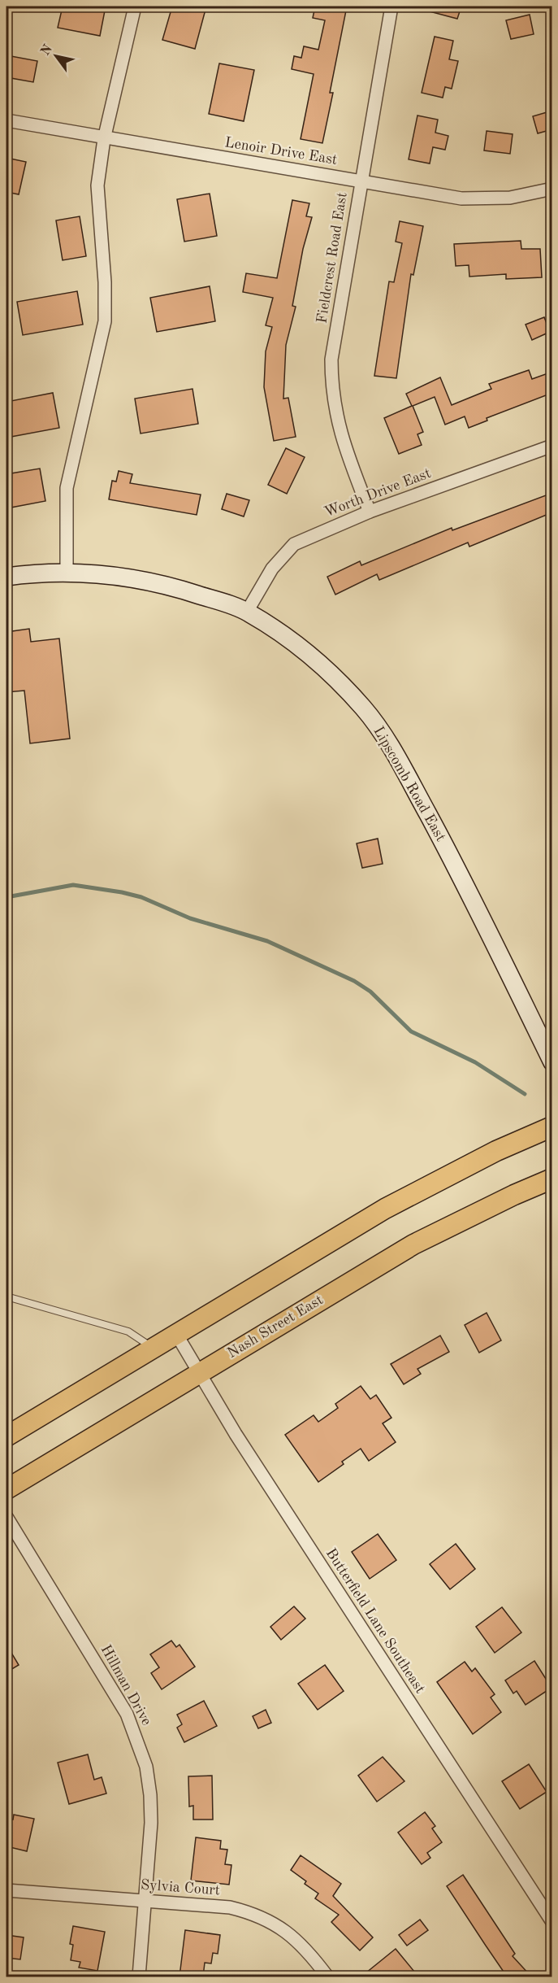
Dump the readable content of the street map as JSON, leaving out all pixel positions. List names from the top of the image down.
{
  "streets": {
    "main road": ["Nash Street East"],
    "street": [
      "Lenoir Drive East",
      "Fieldcrest Road East",
      "Worth Drive East",
      "Lipscomb Road East",
      "Butterfield Lane Southeast",
      "Hillman Drive",
      "Sylvia Court"
    ]
  },
  "crossings": [
    ["Lenoir Drive East", "Fieldcrest Road East"],
    ["Fieldcrest Road East", "Worth Drive East"],
    ["Worth Drive East", "Lipscomb Road East"],
    ["Nash Street East", "Butterfield Lane Southeast"],
    ["Hillman Drive", "Sylvia Court"]
  ],
  "north": "top left"
}
